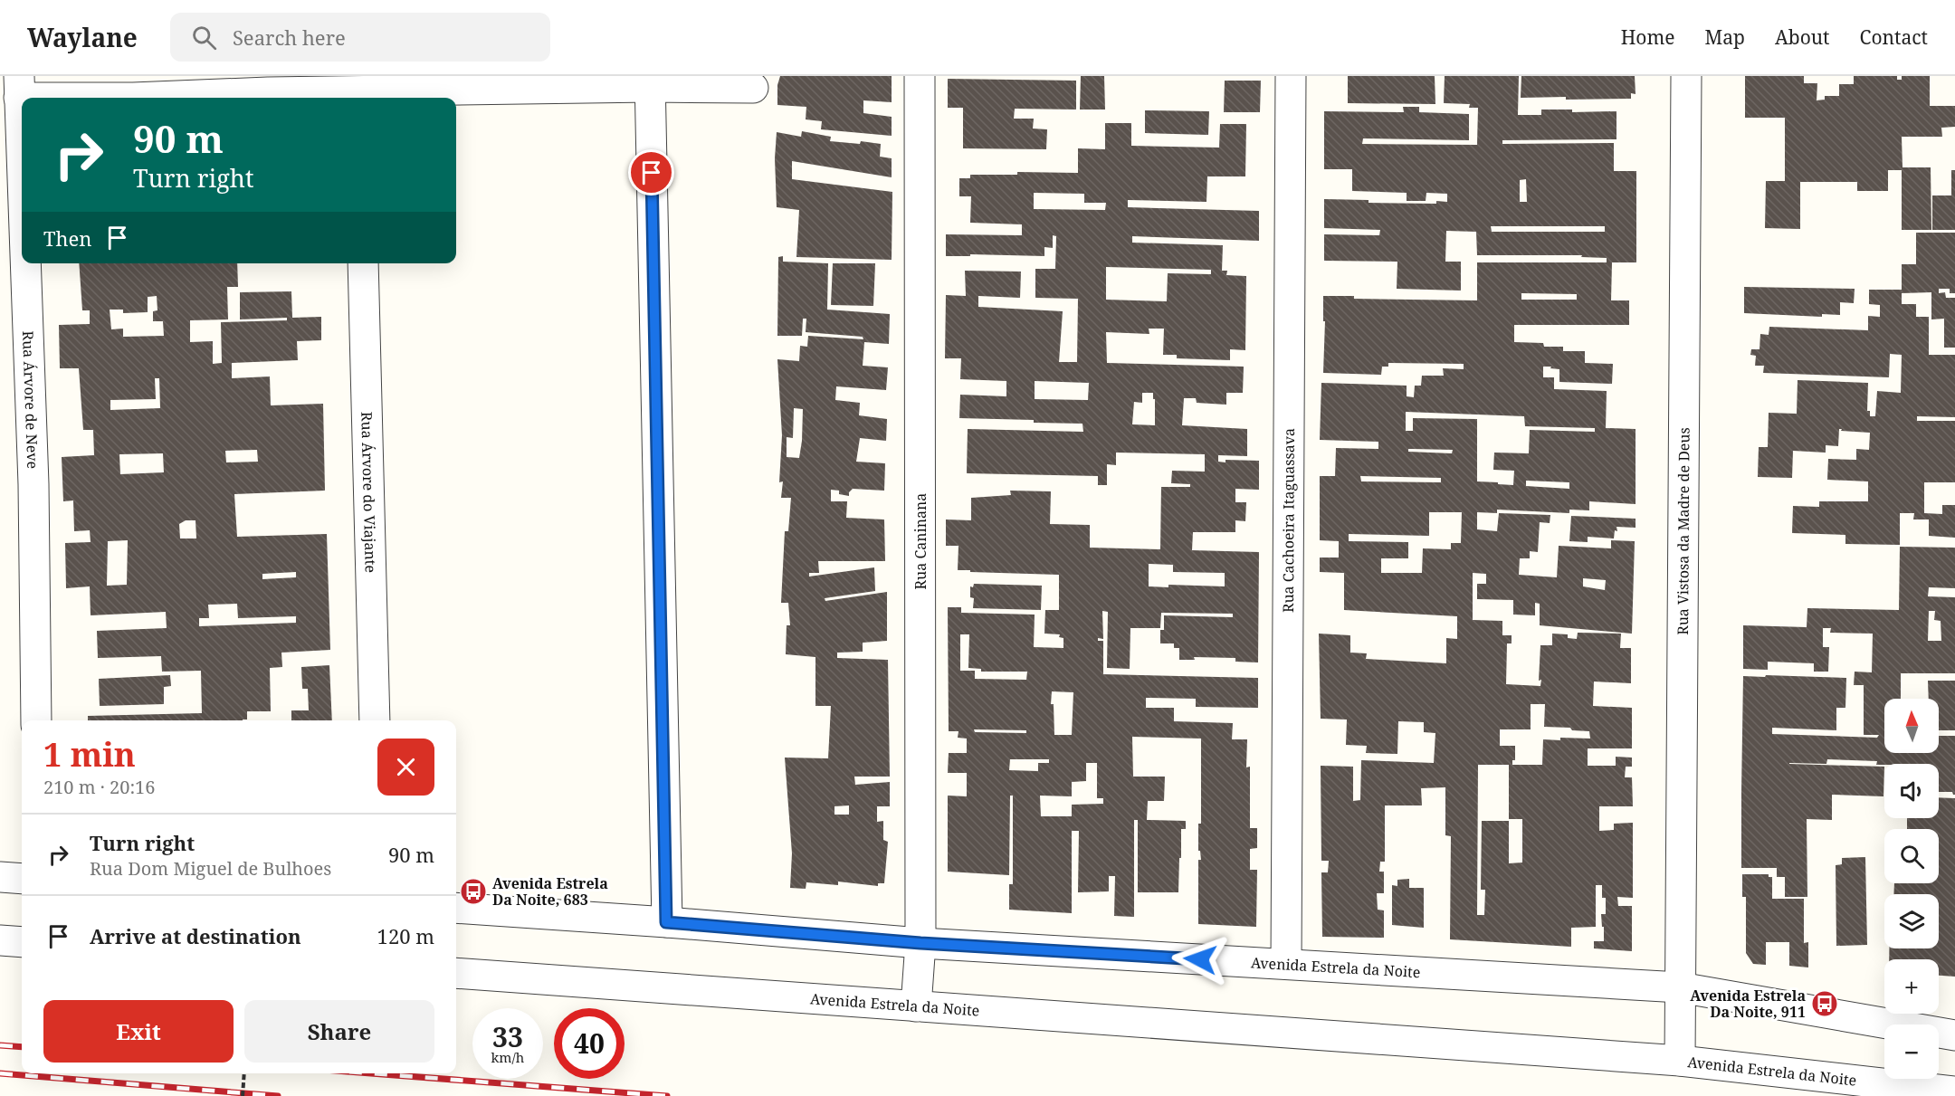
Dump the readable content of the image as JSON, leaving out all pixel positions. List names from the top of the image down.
{
  "streets": {
    "street": [
      "Rua Árvore de Neve",
      "Rua Árvore do Viajante",
      "Rua Cachoeira Itaguassava",
      "Rua Vistosa da Madre de Deus",
      "Rua Caninana",
      "Avenida Estrela da Noite"
    ]
  },
  "crossings": [
    ["Rua Cachoeira Itaguassava", "Avenida Estrela da Noite"],
    ["Rua Vistosa da Madre de Deus", "Avenida Estrela da Noite"],
    ["Rua Caninana", "Avenida Estrela da Noite"]
  ],
  "places": {
    "bus stop": ["Avenida Estrela Da Noite, 683", "Avenida Estrela Da Noite, 911"]
  },
  "north": "top",
  "page": {
    "header": "Waylane",
    "search": "Search here",
    "nav": [
      "Home",
      "Map",
      "About",
      "Contact"
    ],
    "turn": ["90 m", "Turn right"],
    "then": "Then",
    "map_buttons": ["+", "−"],
    "heading": ["1 min", "210 m · 20:16"],
    "list": [
      {
        "name": "Turn right",
        "note": "Rua Dom Miguel de Bulhoes",
        "value": "90 m"
      },
      {
        "name": "Arrive at destination",
        "value": "120 m"
      }
    ],
    "buttons": ["Exit", "Share"],
    "speed": "33 km/h",
    "limit": "40"
  }
}
